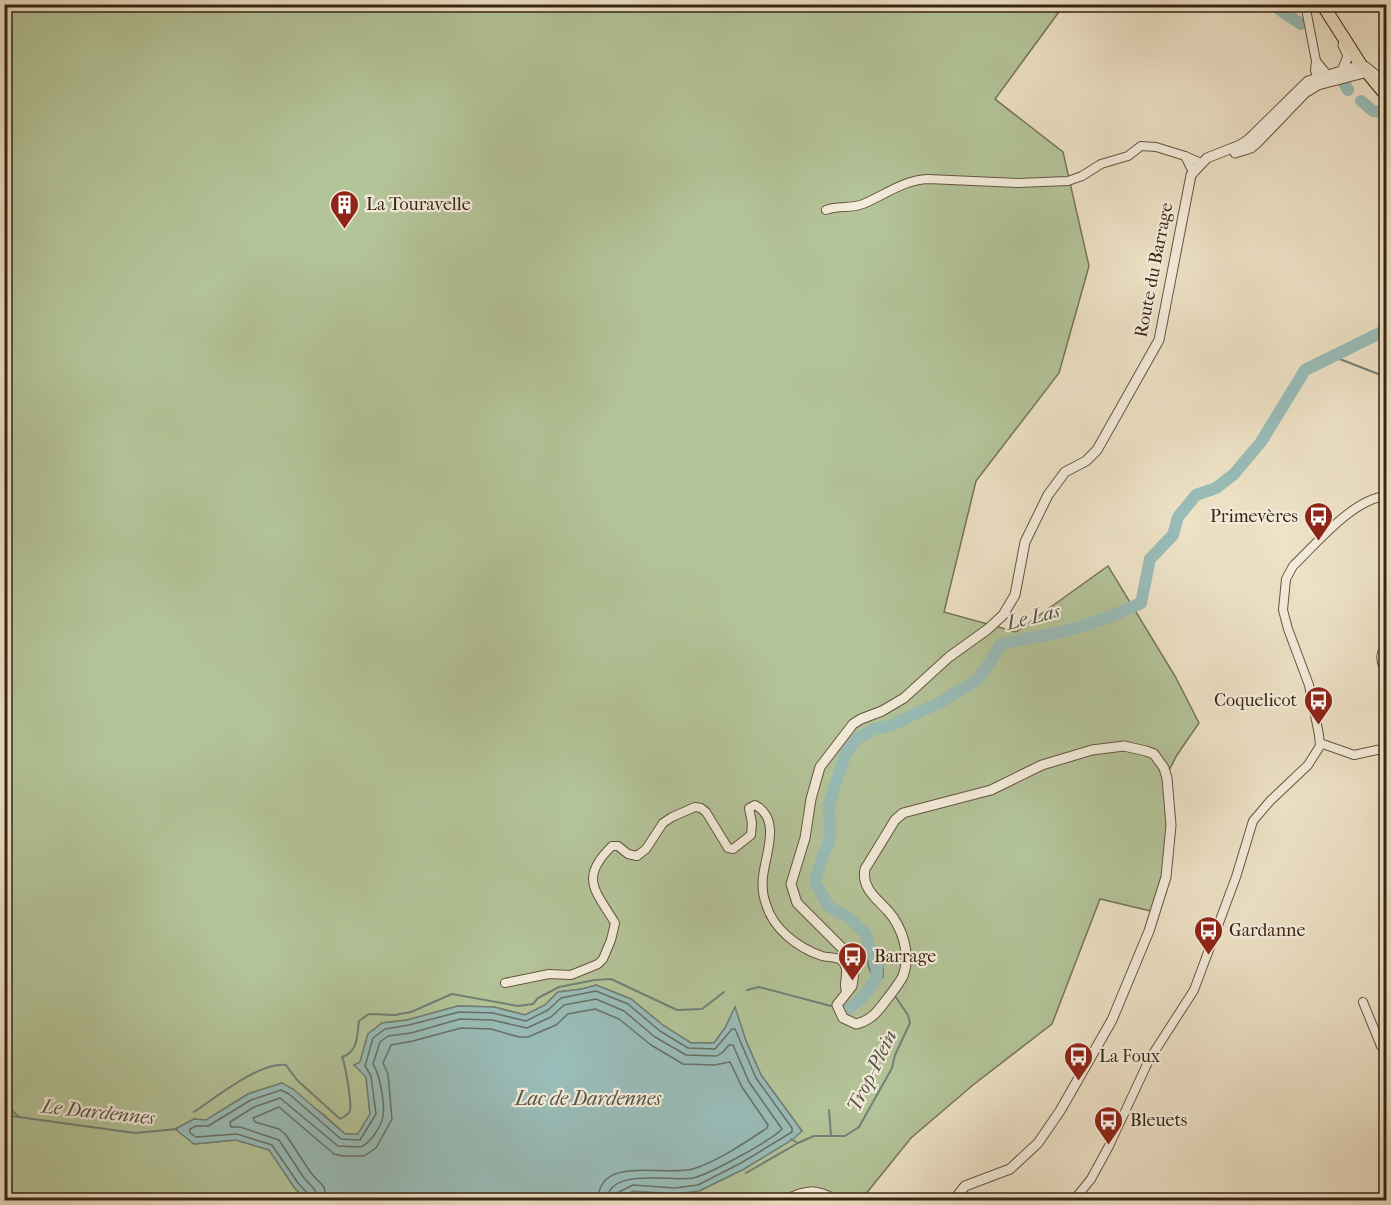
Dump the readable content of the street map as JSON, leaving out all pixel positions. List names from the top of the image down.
{
  "streets": {
    "street": ["Route du Barrage"]
  },
  "water": [
    "Le Las",
    "Trop-Plein",
    "Lac de Dardennes",
    "Le Dardennes"
  ],
  "places": {
    "building": ["La Touravelle"],
    "bus stop": [
      "Primevères",
      "Coquelicot",
      "Gardanne",
      "Barrage",
      "La Foux",
      "Bleuets"
    ]
  }
}
